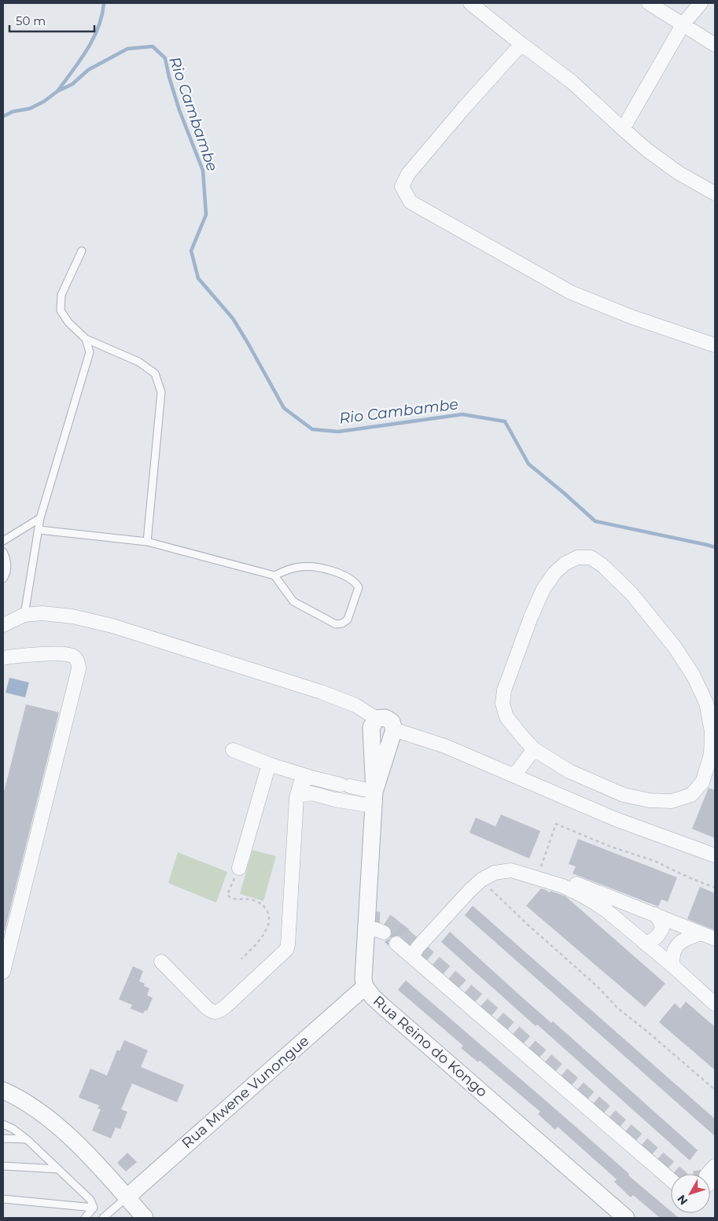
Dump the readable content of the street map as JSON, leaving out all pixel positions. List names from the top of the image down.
{
  "streets": {
    "street": ["Rua Reino do Kongo", "Rua Mwene Vunongue"]
  },
  "crossings": [
    ["Rua Reino do Kongo", "Rua Mwene Vunongue"]
  ],
  "water": ["Rio Cambambe"],
  "scale_bar": "50 m",
  "north": "bottom left"
}
